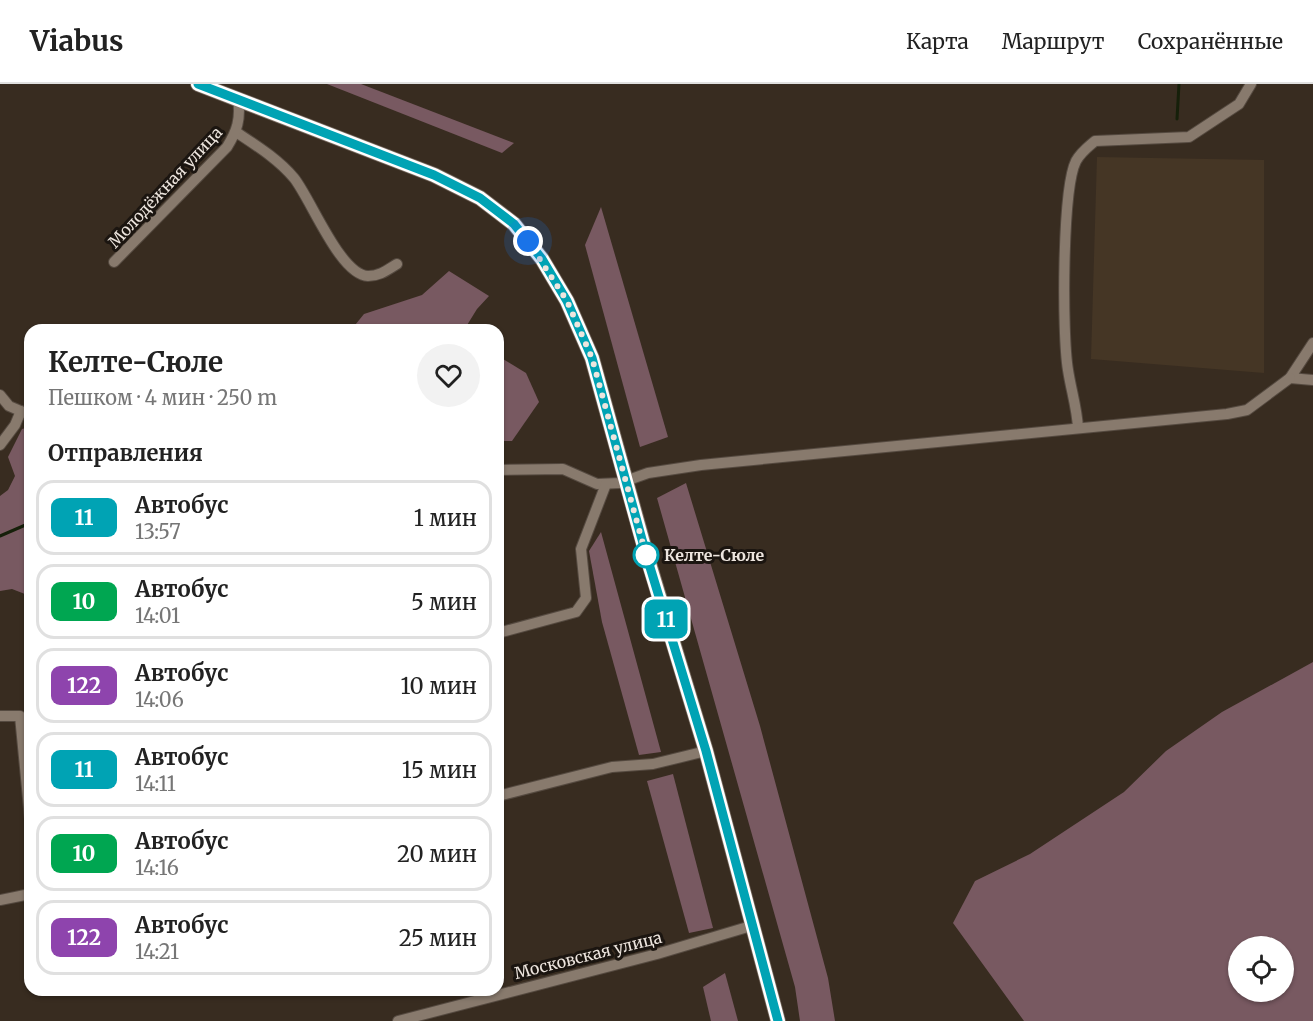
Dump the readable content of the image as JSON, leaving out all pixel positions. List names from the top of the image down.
{
  "streets": {
    "street": ["Молодёжная улица", "Московская улица"]
  },
  "places": ["Келте-Сюле"],
  "lines": ["bus line 11"],
  "page": {
    "header": "Viabus",
    "nav": ["Карта", "Маршрут", "Сохранённые"],
    "on_map": "11",
    "heading": [
      ["Келте-Сюле", "Пешком · 4 мин · 250 m"],
      "Отправления"
    ],
    "list": [
      {
        "mark": "11",
        "name": "Автобус",
        "note": "13:57",
        "value": "1 мин"
      },
      {
        "mark": "10",
        "name": "Автобус",
        "note": "14:01",
        "value": "5 мин"
      },
      {
        "mark": "122",
        "name": "Автобус",
        "note": "14:06",
        "value": "10 мин"
      },
      {
        "mark": "11",
        "name": "Автобус",
        "note": "14:11",
        "value": "15 мин"
      },
      {
        "mark": "10",
        "name": "Автобус",
        "note": "14:16",
        "value": "20 мин"
      },
      {
        "mark": "122",
        "name": "Автобус",
        "note": "14:21",
        "value": "25 мин"
      }
    ]
  }
}
